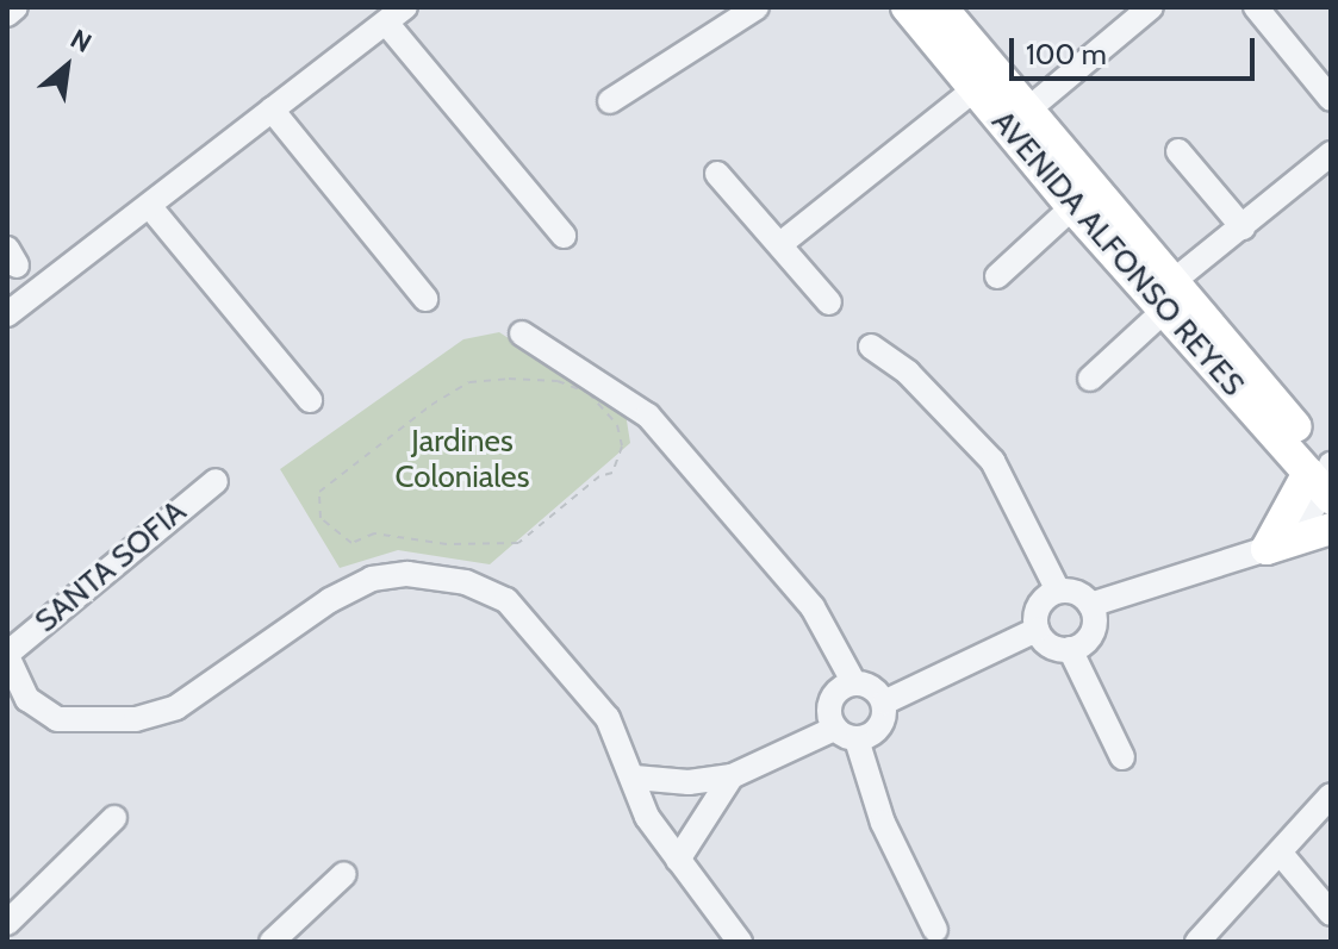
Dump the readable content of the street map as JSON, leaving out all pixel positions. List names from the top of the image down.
{
  "streets": {
    "main road": ["AVENIDA ALFONSO REYES"],
    "street": ["SANTA SOFIA"]
  },
  "parks": ["Jardines Coloniales"],
  "scale_bar": "100 m",
  "north": "top right"
}
